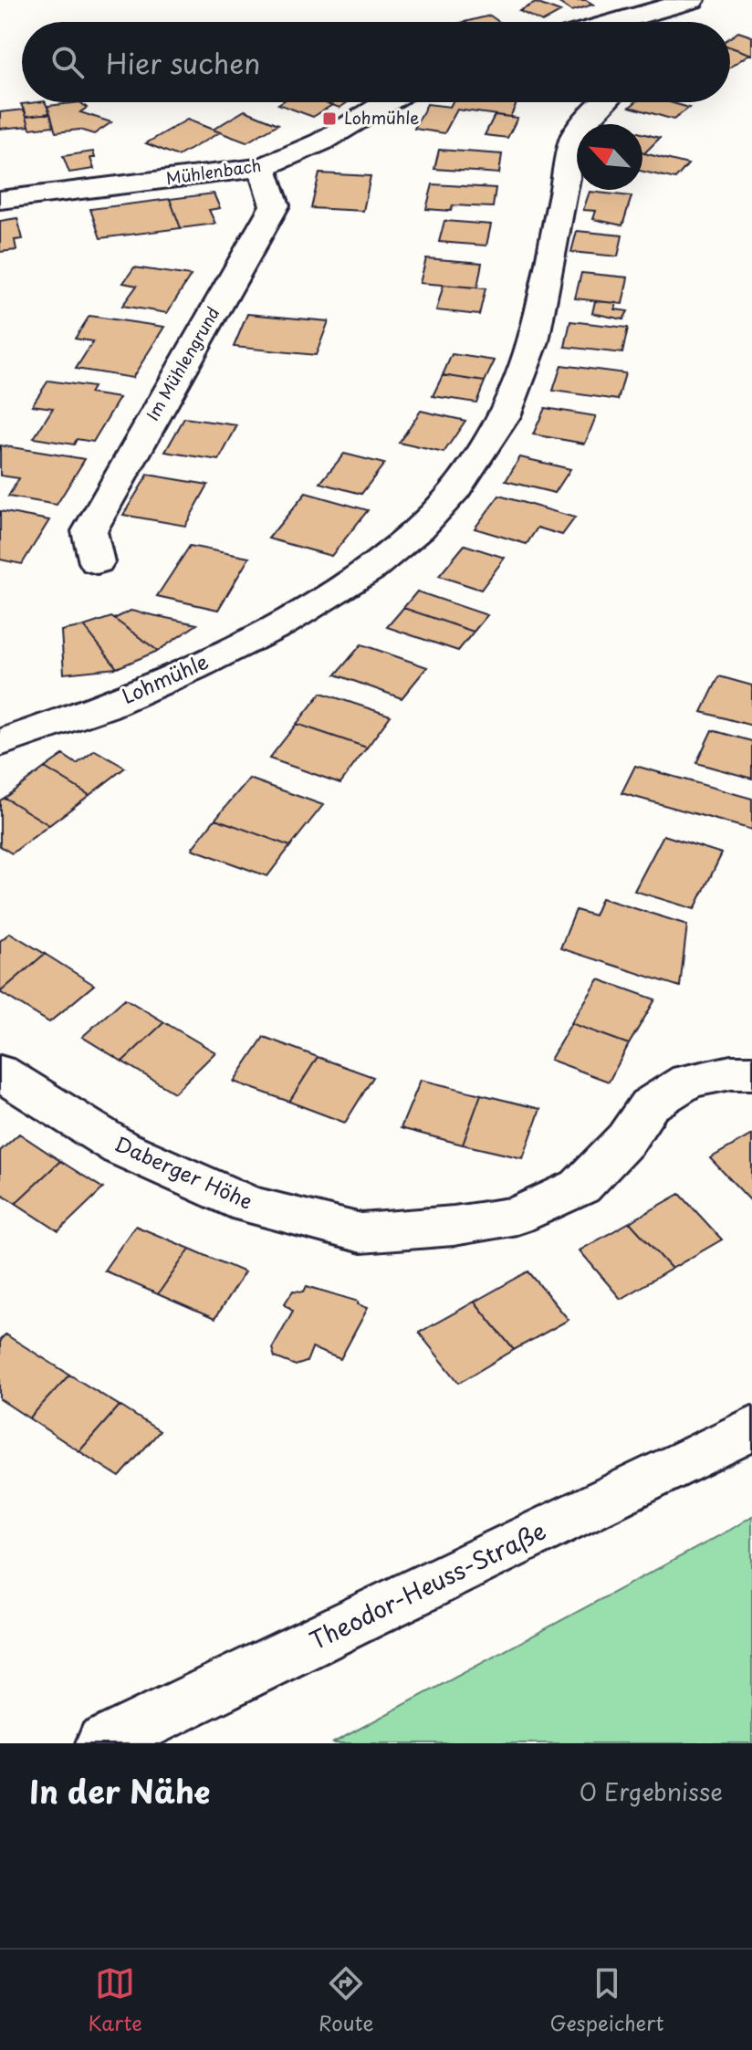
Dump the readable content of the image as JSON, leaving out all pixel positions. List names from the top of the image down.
{
  "streets": {
    "street": [
      "Mühlenbach",
      "Im Mühlengrund",
      "Lohmühle",
      "Daberger Höhe",
      "Theodor-Heuss-Straße"
    ]
  },
  "crossings": [
    ["Mühlenbach", "Im Mühlengrund"]
  ],
  "places": {
    "transit": ["Lohmühle"]
  },
  "north": "top left",
  "page": {
    "search": "Hier suchen",
    "heading": ["In der Nähe", "0 Ergebnisse"],
    "nav": ["Karte", "Route", "Gespeichert"]
  }
}
